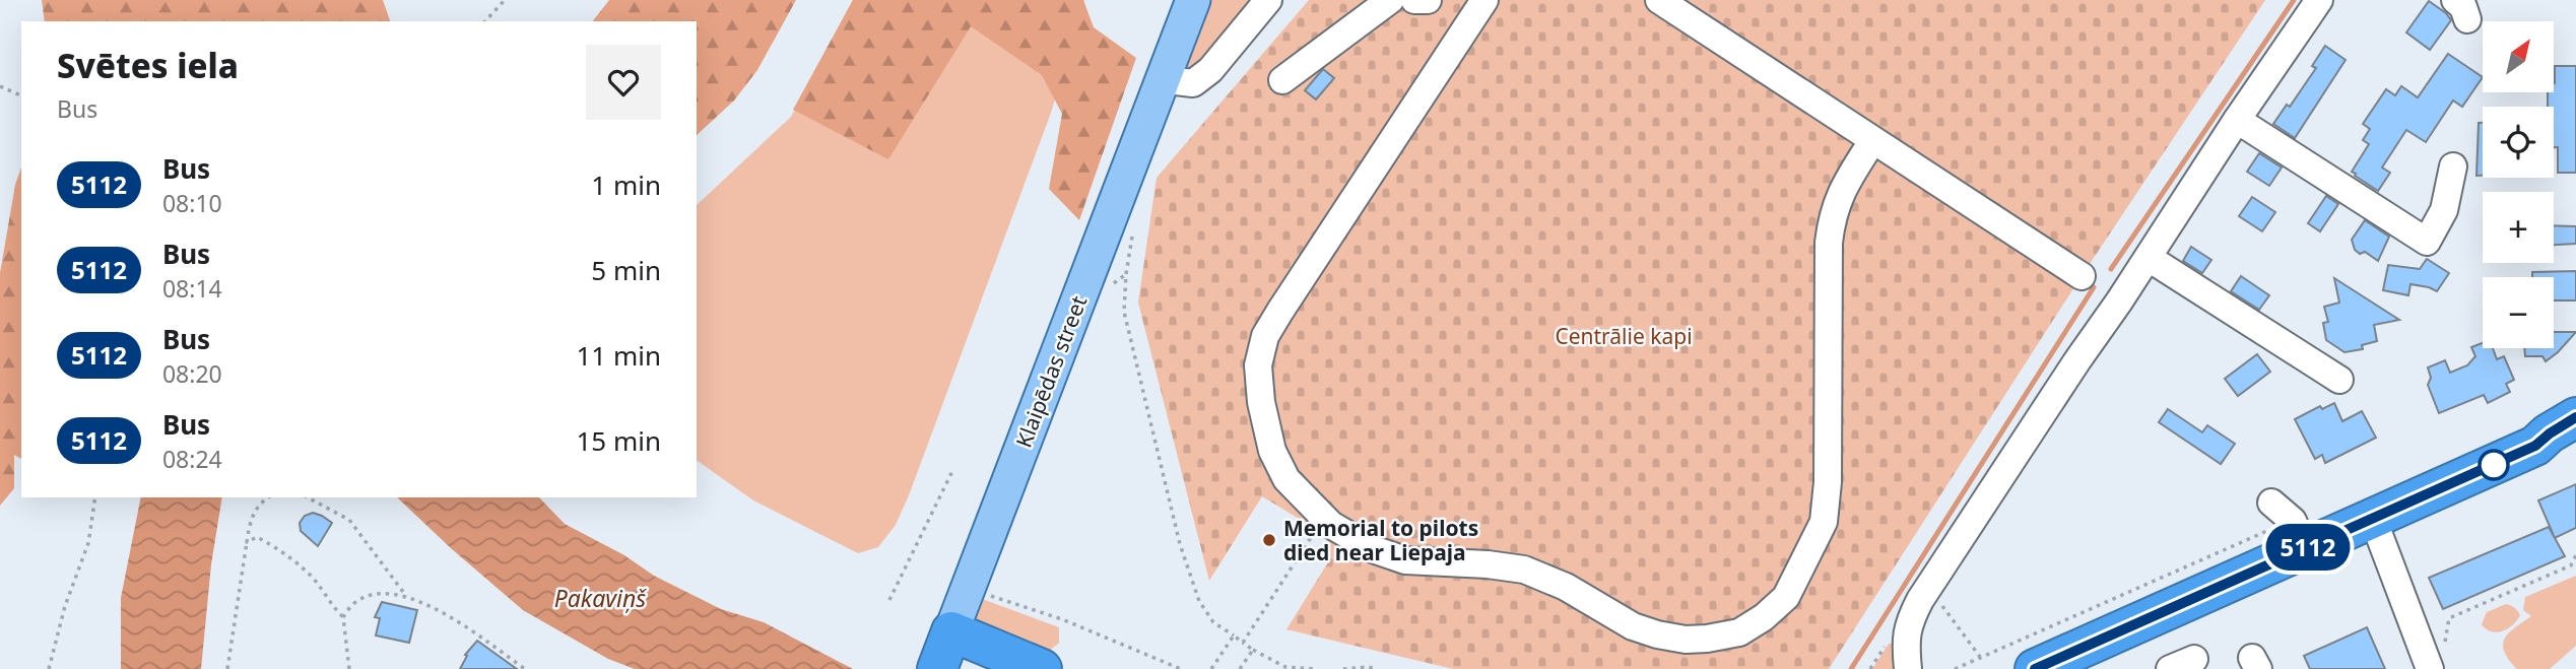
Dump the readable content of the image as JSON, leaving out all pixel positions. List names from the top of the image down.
{
  "streets": {
    "highway": ["Klaipēdas street"]
  },
  "water": ["Pakaviņš"],
  "parks": ["Centrālie kapi"],
  "places": ["Memorial to pilots died near Liepaja"],
  "lines": ["bus line 5112"],
  "north": "top right",
  "page": {
    "on_map": "5112",
    "map_buttons": ["+", "−"],
    "heading": ["Svētes iela", "Bus"],
    "list": [
      {
        "mark": "5112",
        "name": "Bus",
        "note": "08:10",
        "value": "1 min"
      },
      {
        "mark": "5112",
        "name": "Bus",
        "note": "08:14",
        "value": "5 min"
      },
      {
        "mark": "5112",
        "name": "Bus",
        "note": "08:20",
        "value": "11 min"
      },
      {
        "mark": "5112",
        "name": "Bus",
        "note": "08:24",
        "value": "15 min"
      }
    ]
  }
}
